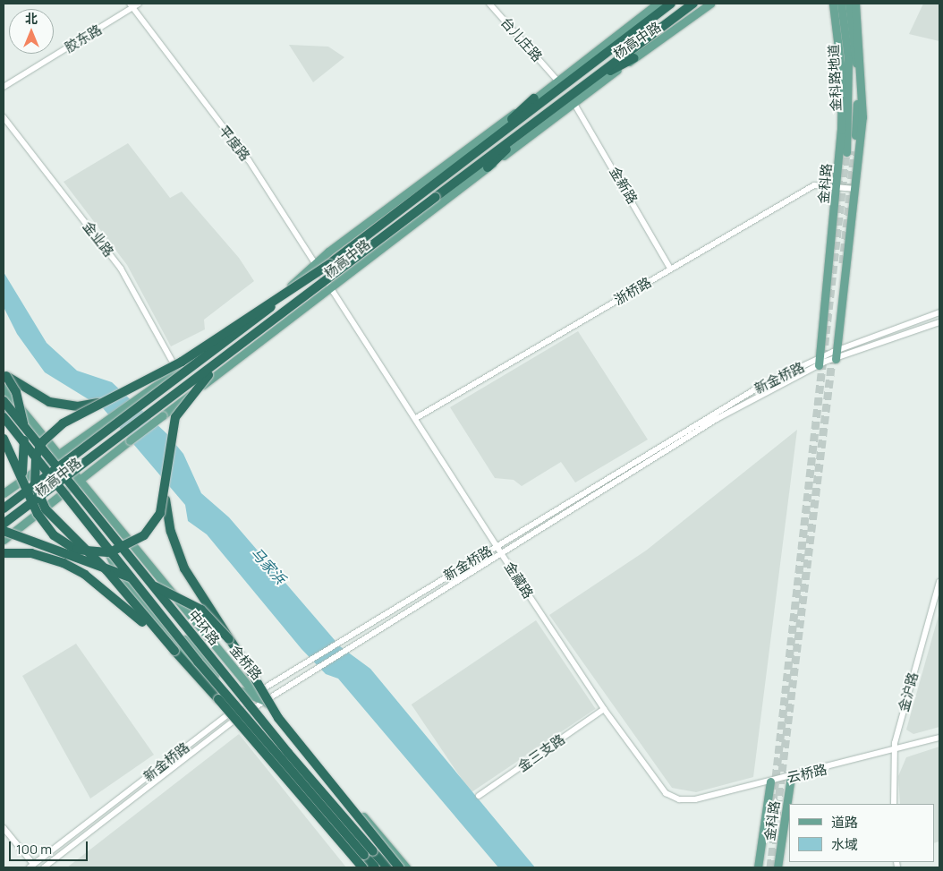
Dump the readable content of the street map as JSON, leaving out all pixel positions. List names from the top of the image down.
{
  "streets": {
    "highway": ["杨高中路", "中环路"],
    "main road": ["金科路地道", "金科路", "金桥路"],
    "street": [
      "胶东路",
      "台儿庄路",
      "平度路",
      "金新路",
      "金业路",
      "浙桥路",
      "新金桥路",
      "金藏路",
      "金沪路",
      "金三支路",
      "云桥路"
    ]
  },
  "crossings": [
    ["胶东路", "平度路"],
    ["台儿庄路", "杨高中路"],
    ["杨高中路", "平度路"],
    ["杨高中路", "金新路"],
    ["杨高中路", "金业路"],
    ["杨高中路", "金藏路"],
    ["杨高中路", "金桥路"],
    ["平度路", "金藏路"],
    ["金科路", "浙桥路"],
    ["金科路", "新金桥路"],
    ["金科路", "云桥路"],
    ["金新路", "浙桥路"],
    ["浙桥路", "金藏路"],
    ["新金桥路", "金藏路"],
    ["新金桥路", "金桥路"],
    ["金藏路", "金三支路"],
    ["金藏路", "云桥路"],
    ["金沪路", "云桥路"]
  ],
  "water": ["马家浜"],
  "legend": ["道路", "水域"],
  "scale_bar": "100 m",
  "north": "top"
}
